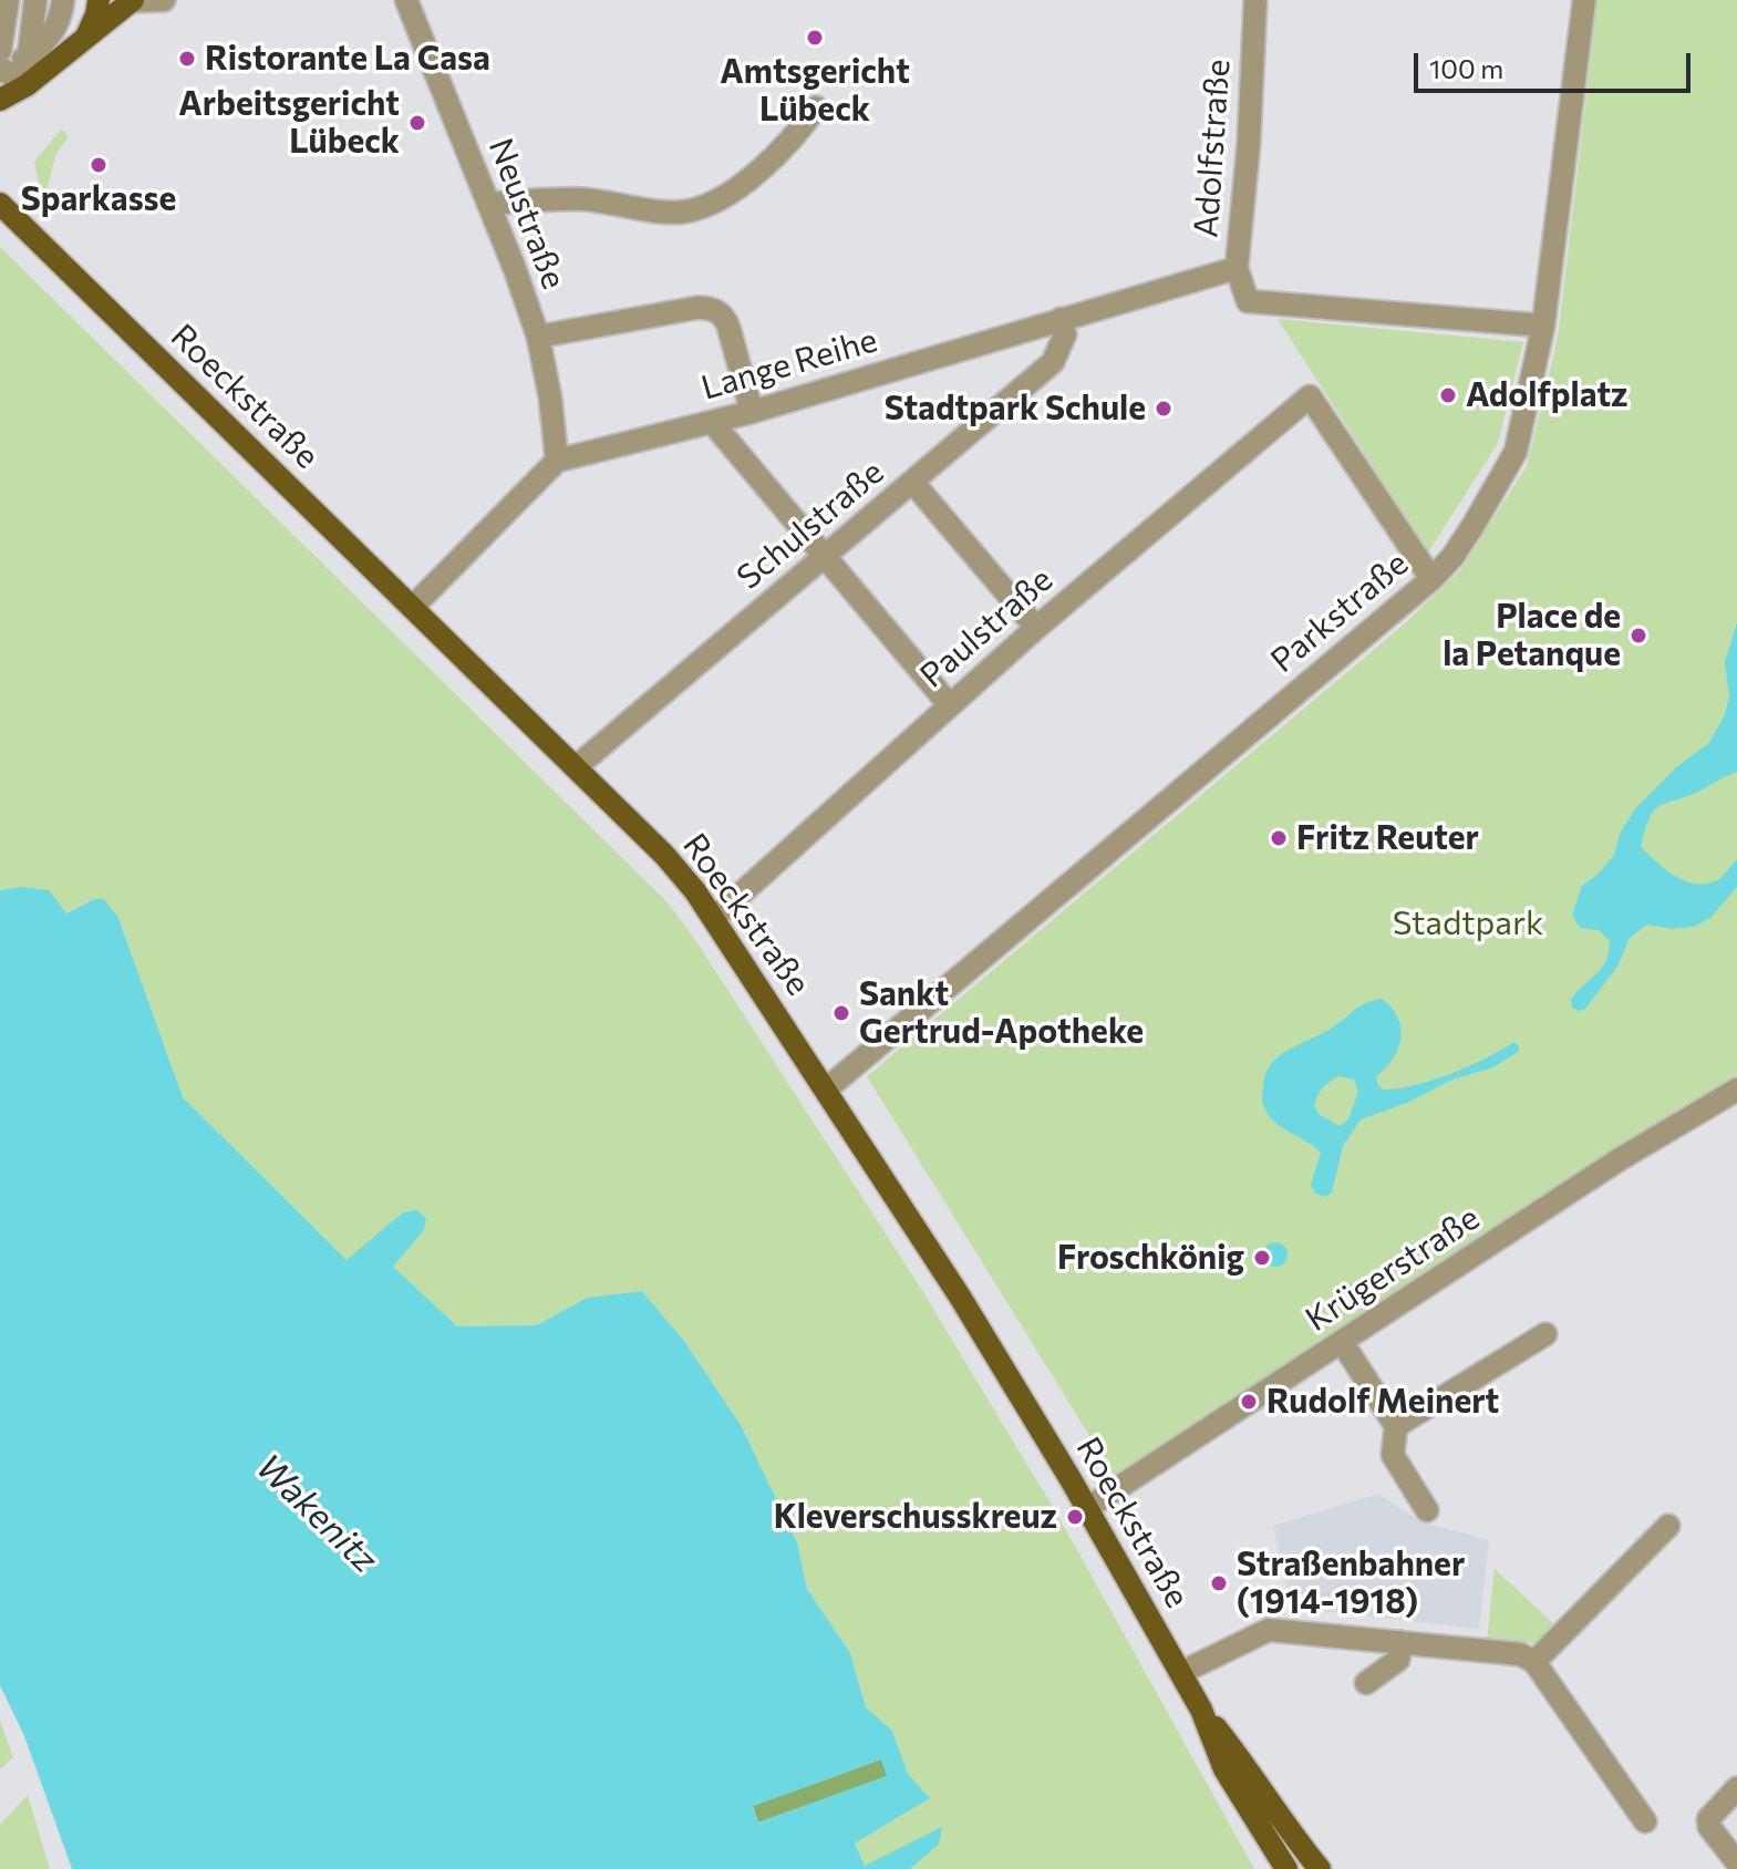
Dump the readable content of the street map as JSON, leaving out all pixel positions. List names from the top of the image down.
{
  "streets": {
    "main road": ["Roeckstraße"],
    "street": [
      "Adolfstraße",
      "Neustraße",
      "Lange Reihe",
      "Schulstraße",
      "Parkstraße",
      "Paulstraße",
      "Krügerstraße"
    ]
  },
  "crossings": [
    ["Adolfstraße", "Lange Reihe"],
    ["Adolfstraße", "Parkstraße"],
    ["Neustraße", "Lange Reihe"],
    ["Lange Reihe", "Schulstraße"],
    ["Roeckstraße", "Schulstraße"],
    ["Roeckstraße", "Parkstraße"],
    ["Roeckstraße", "Paulstraße"],
    ["Roeckstraße", "Krügerstraße"],
    ["Parkstraße", "Paulstraße"]
  ],
  "water": ["Wakenitz"],
  "parks": ["Stadtpark"],
  "places": [
    "Amtsgericht Lübeck",
    "Ristorante La Casa",
    "Arbeitsgericht Lübeck",
    "Sparkasse",
    "Adolfplatz",
    "Stadtpark Schule",
    "Place de la Petanque",
    "Fritz Reuter",
    "Sankt Gertrud-Apotheke",
    "Froschkönig",
    "Rudolf Meinert",
    "Kleverschusskreuz",
    "Straßenbahner (1914-1918)"
  ],
  "scale_bar": "100 m"
}
